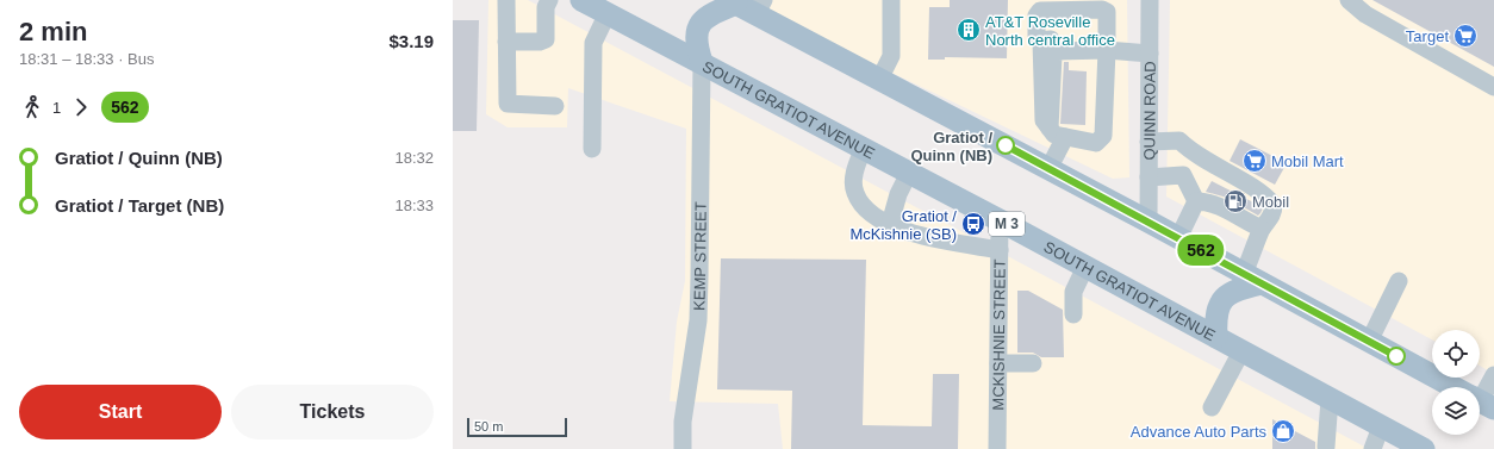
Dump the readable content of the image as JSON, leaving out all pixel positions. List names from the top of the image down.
{
  "streets": {
    "main road": ["SOUTH GRATIOT AVENUE", "M 3"],
    "street": ["QUINN ROAD", "KEMP STREET", "MCKISHNIE STREET"]
  },
  "crossings": [
    ["SOUTH GRATIOT AVENUE", "KEMP STREET"],
    ["SOUTH GRATIOT AVENUE", "MCKISHNIE STREET"]
  ],
  "places": {
    "building": ["AT&T Roseville North central office"],
    "supermarket": ["Target", "Mobil Mart"],
    "other": ["Gratiot / Quinn (NB)"],
    "fuel station": ["Mobil"],
    "bus stop": ["Gratiot / McKishnie (SB)"],
    "shop": ["Advance Auto Parts"]
  },
  "lines": ["bus line 562"],
  "scale_bar": "50 m",
  "page": {
    "heading": ["2 min", "18:31 – 18:33 · Bus", "$3.19"],
    "on_map": "562",
    "legs": ["1", "562"],
    "list": [
      {
        "name": "Gratiot / Quinn (NB)",
        "value": "18:32"
      },
      {
        "name": "Gratiot / Target (NB)",
        "value": "18:33"
      }
    ],
    "buttons": ["Start", "Tickets"],
    "scale": "50 m"
  }
}
